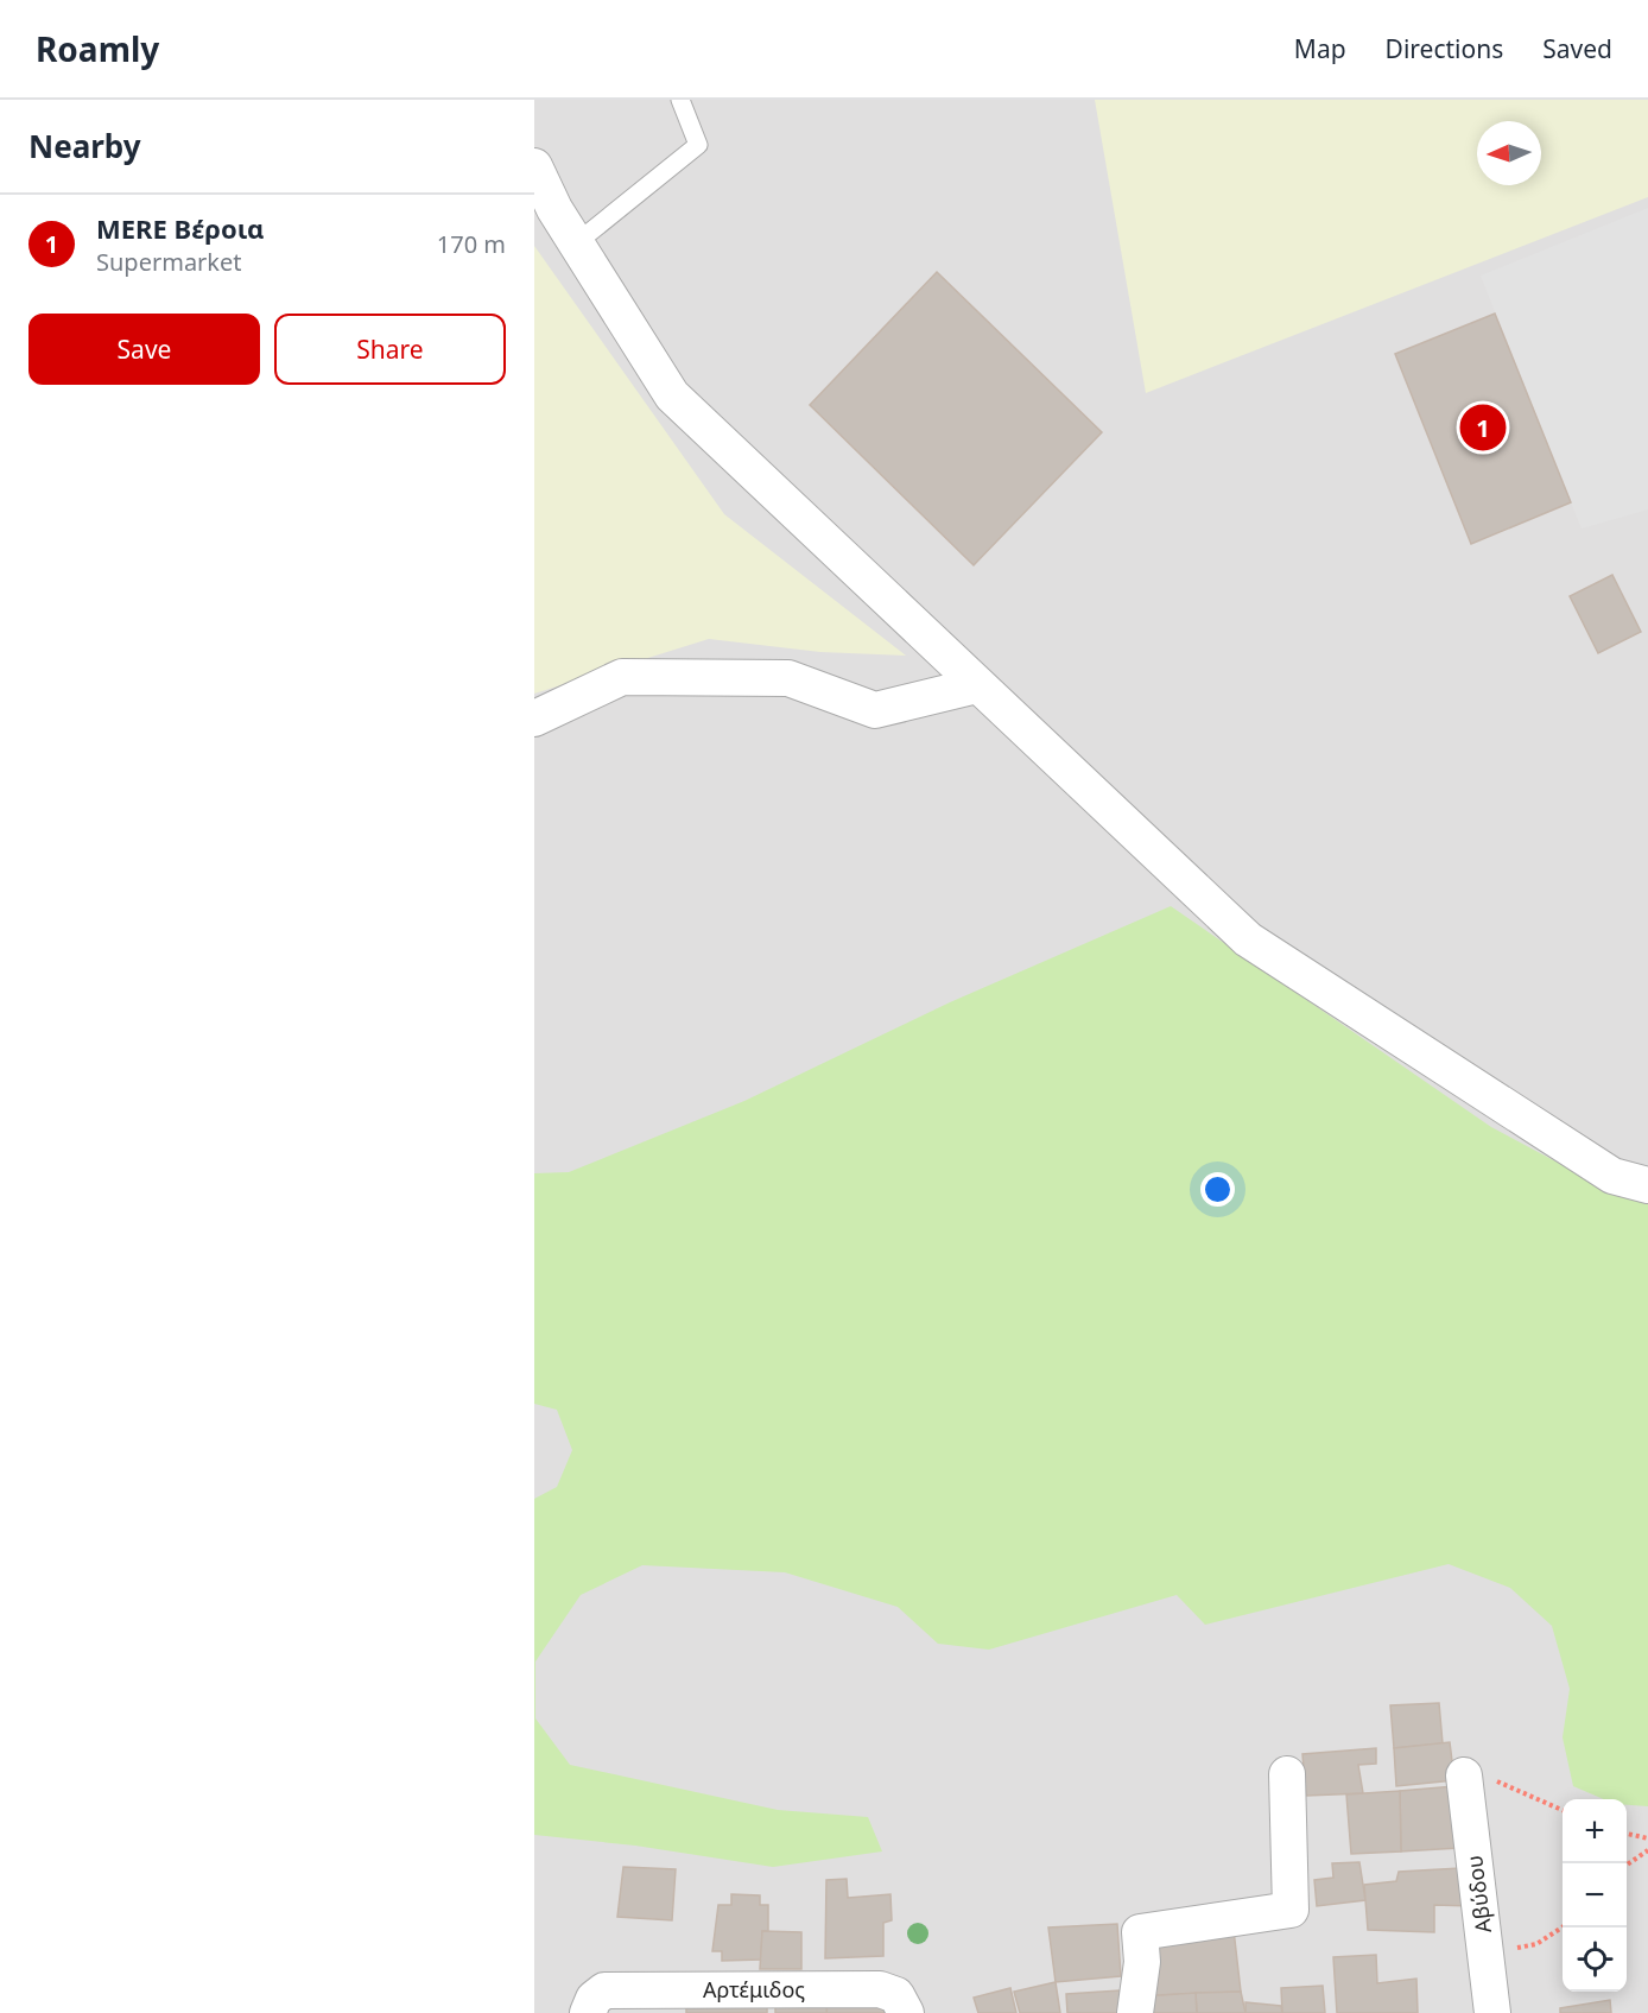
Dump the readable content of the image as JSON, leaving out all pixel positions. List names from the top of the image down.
{
  "streets": {
    "street": ["Αβύδου", "Αρτέμιδος"]
  },
  "north": "left",
  "page": {
    "header": "Roamly",
    "nav": ["Map", "Directions", "Saved"],
    "heading": "Nearby",
    "list": [
      {
        "mark": "1",
        "name": "MERE Βέροια",
        "note": "Supermarket",
        "value": "170 m"
      }
    ],
    "buttons": ["Save", "Share"],
    "pins": "1",
    "map_buttons": ["+", "−"]
  }
}
